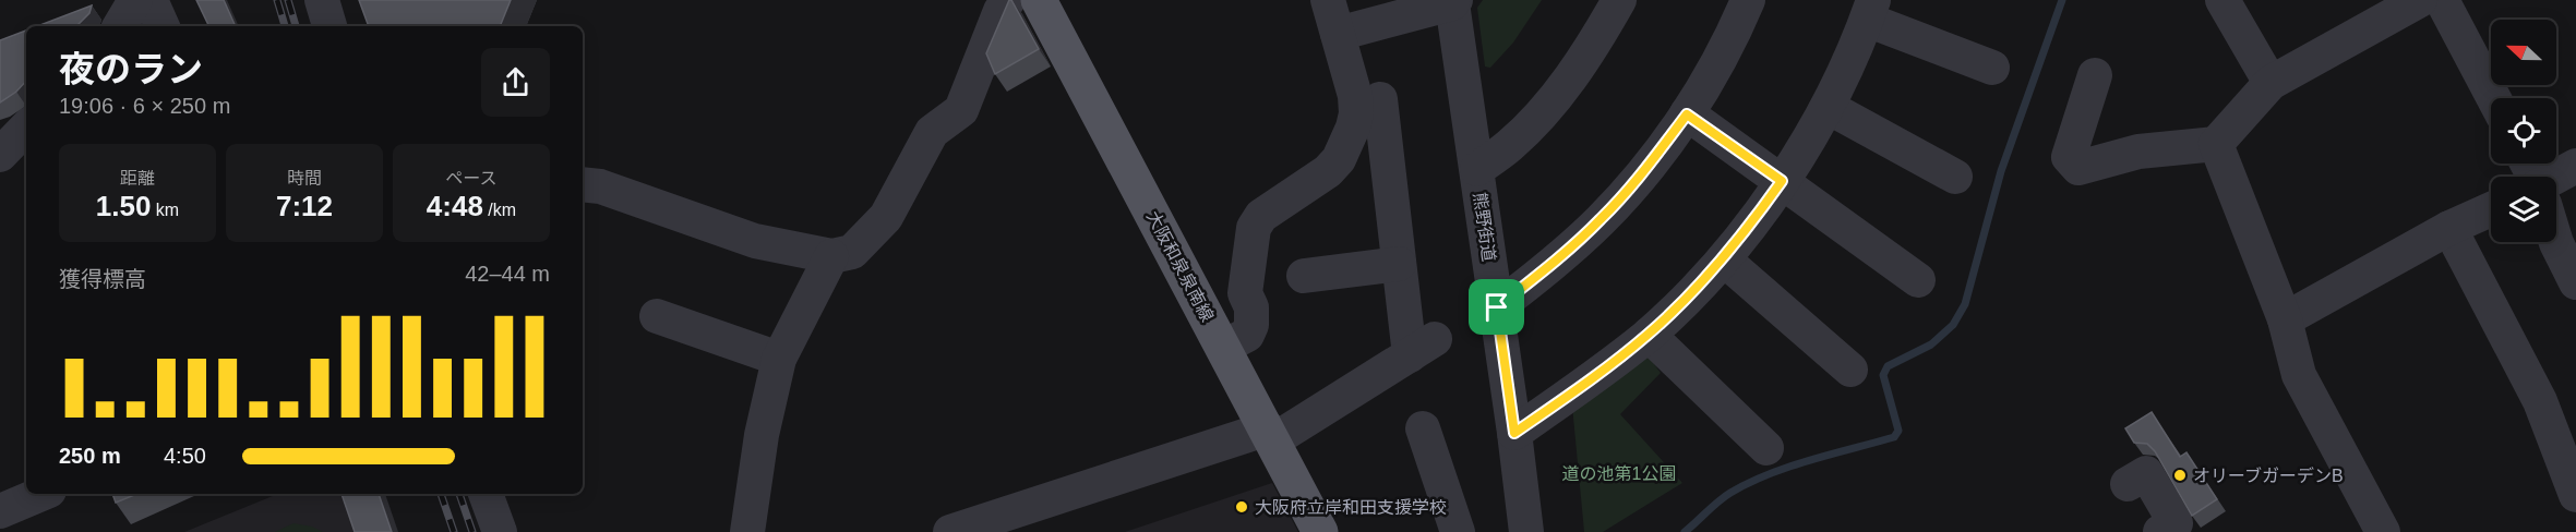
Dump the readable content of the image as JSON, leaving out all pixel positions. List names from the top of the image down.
{
  "streets": {
    "main road": ["大阪和泉泉南線"],
    "street": ["熊野街道"]
  },
  "parks": ["道の池第1公園"],
  "places": ["オリーブガーデンB", "大阪府立岸和田支援学校"],
  "north": "left",
  "page": {
    "heading": ["夜のラン", "19:06 · 6 × 250 m"],
    "stats": [
      ["距離", "1.50 km"],
      ["時間", "7:12"],
      ["ペース", "4:48 /km"]
    ],
    "chart": ["獲得標高", "42–44 m"],
    "list": [
      {
        "name": "250 m",
        "note": "4:50"
      }
    ]
  }
}
